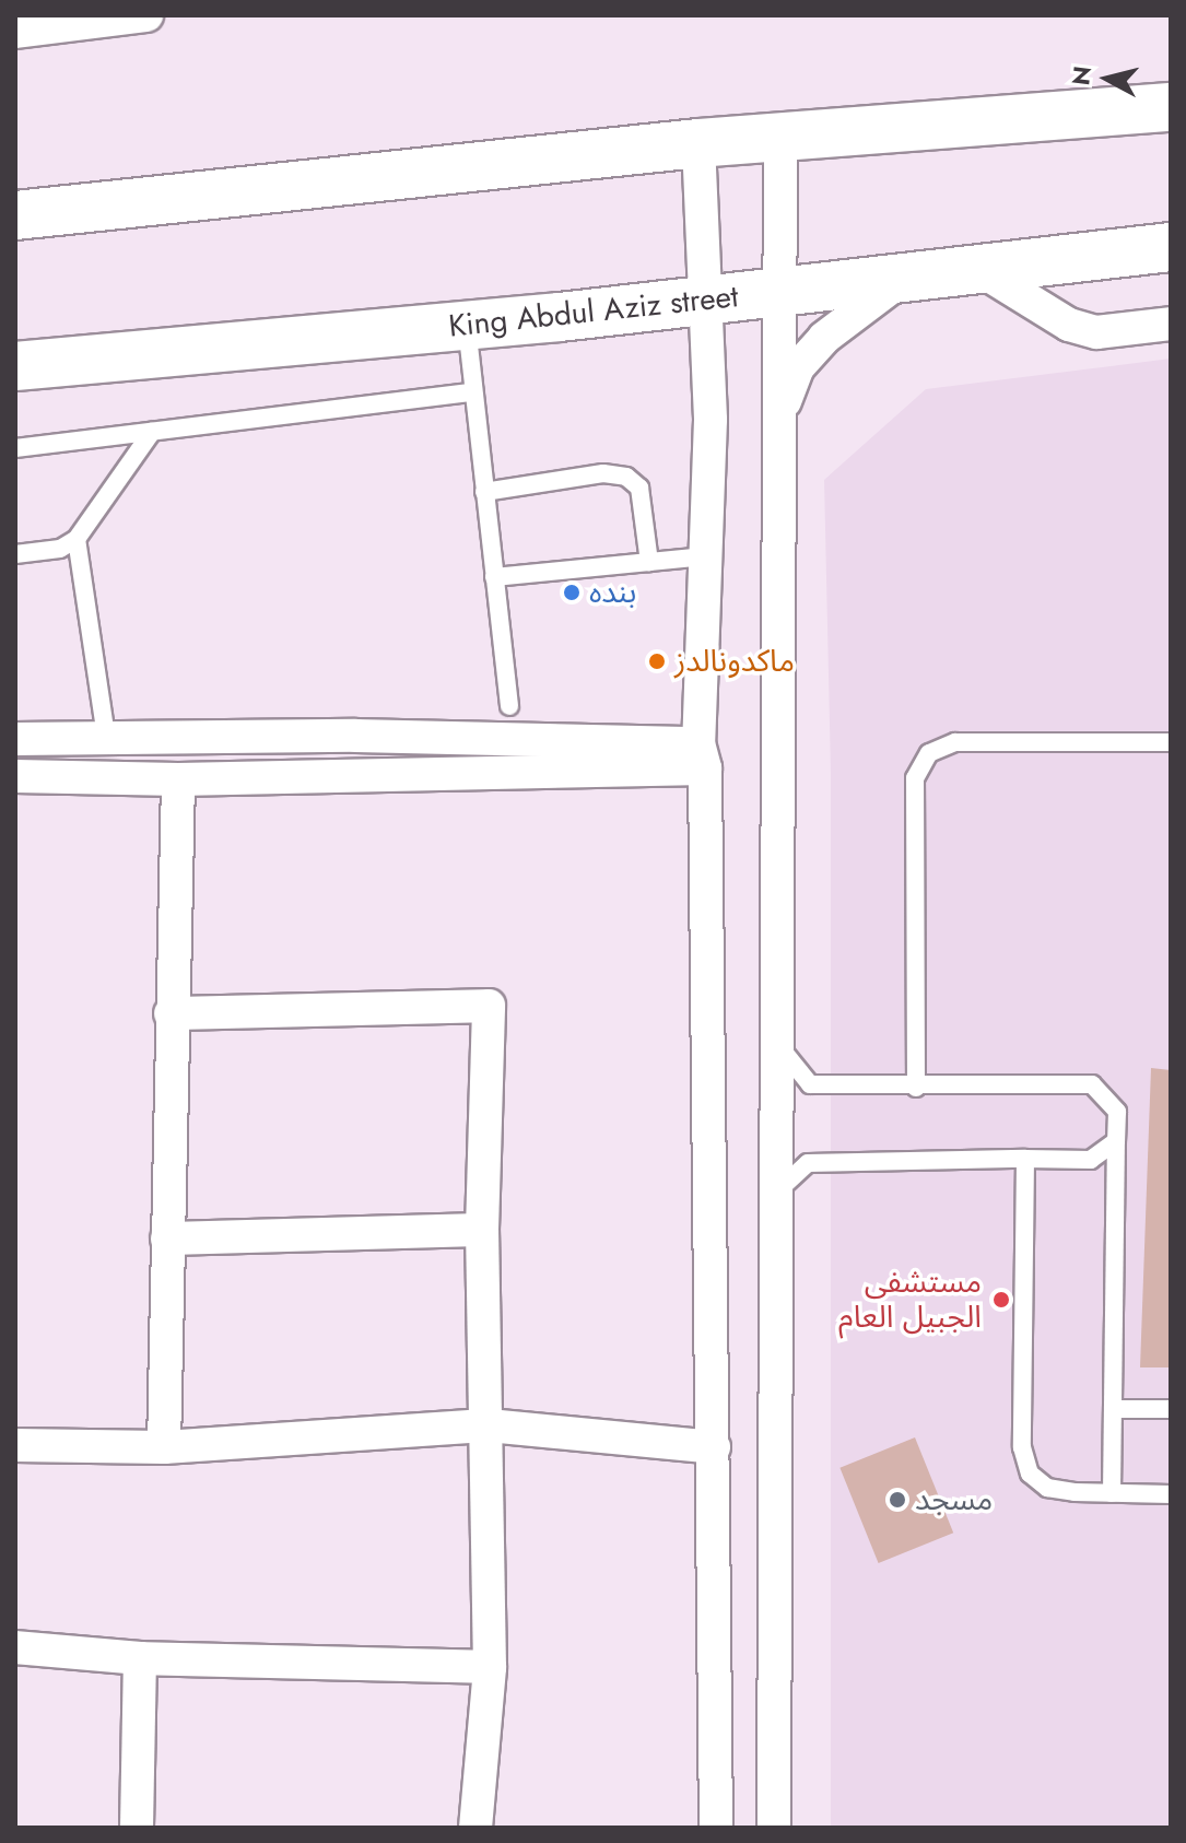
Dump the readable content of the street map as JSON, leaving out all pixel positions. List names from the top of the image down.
{
  "streets": {
    "main road": ["King Abdul Aziz street"]
  },
  "places": [
    "بنده",
    "ماكدونالدز",
    "مستشفى الجبيل العام",
    "مسجد"
  ],
  "north": "left"
}
